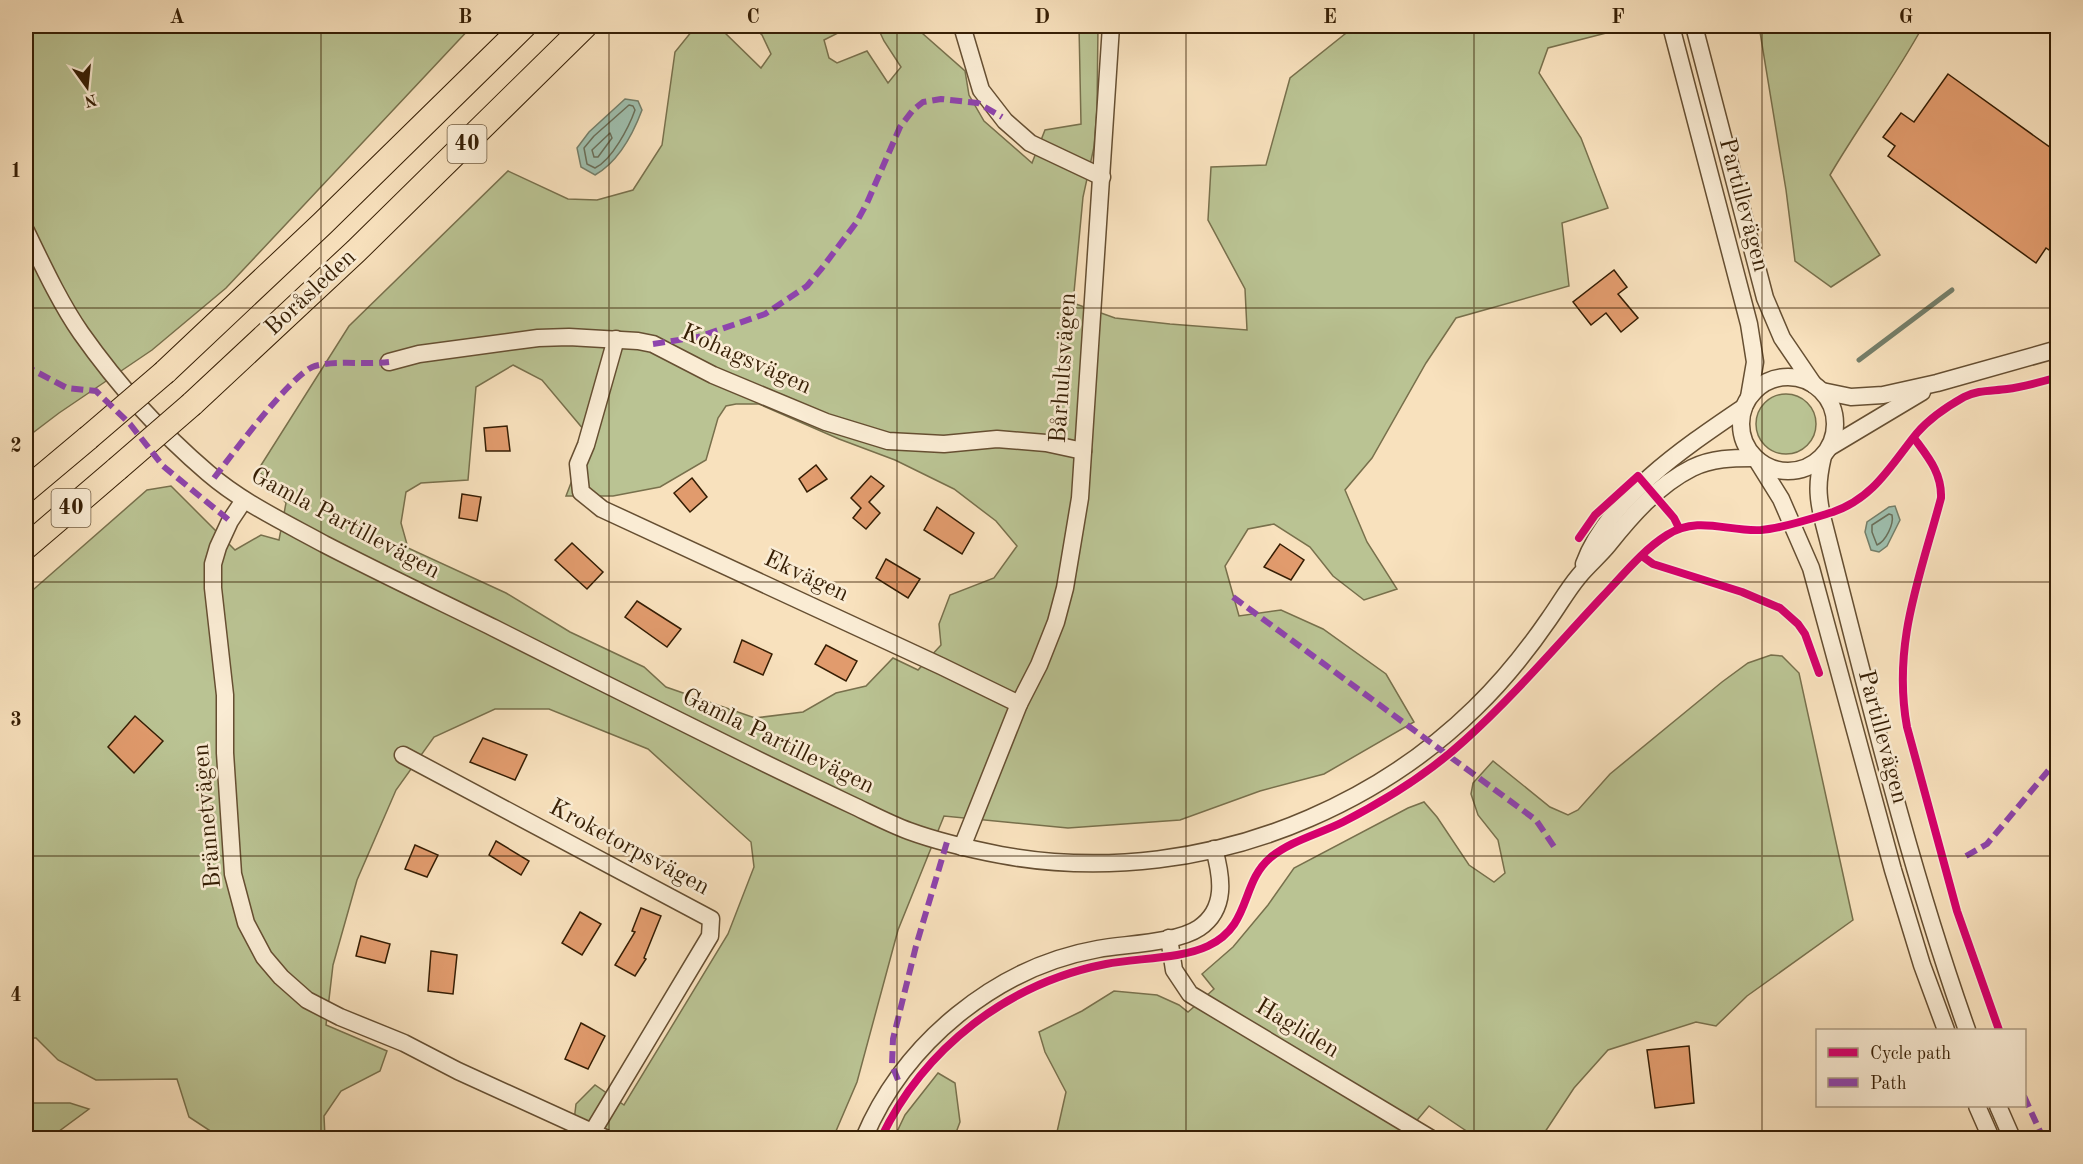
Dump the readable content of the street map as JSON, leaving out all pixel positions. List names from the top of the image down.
{
  "streets": {
    "highway": ["40", "Boråsleden"],
    "street": [
      "Partillevägen",
      "Kohagsvägen",
      "Bårhultsvägen",
      "Gamla Partillevägen",
      "Ekvägen",
      "Brännetvägen",
      "Kroketorpsvägen",
      "Hagliden"
    ]
  },
  "crossings": [
    ["Partillevägen", "Gamla Partillevägen"],
    ["Kohagsvägen", "Bårhultsvägen"],
    ["Kohagsvägen", "Ekvägen"],
    ["Bårhultsvägen", "Ekvägen"],
    ["Gamla Partillevägen", "Brännetvägen"],
    ["Brännetvägen", "Kroketorpsvägen"]
  ],
  "legend": ["Cycle path", "Path"],
  "north": "bottom",
  "grid": {
    "columns": [
      "A",
      "B",
      "C",
      "D",
      "E",
      "F",
      "G"
    ],
    "rows": [
      "1",
      "2",
      "3",
      "4"
    ]
  }
}
